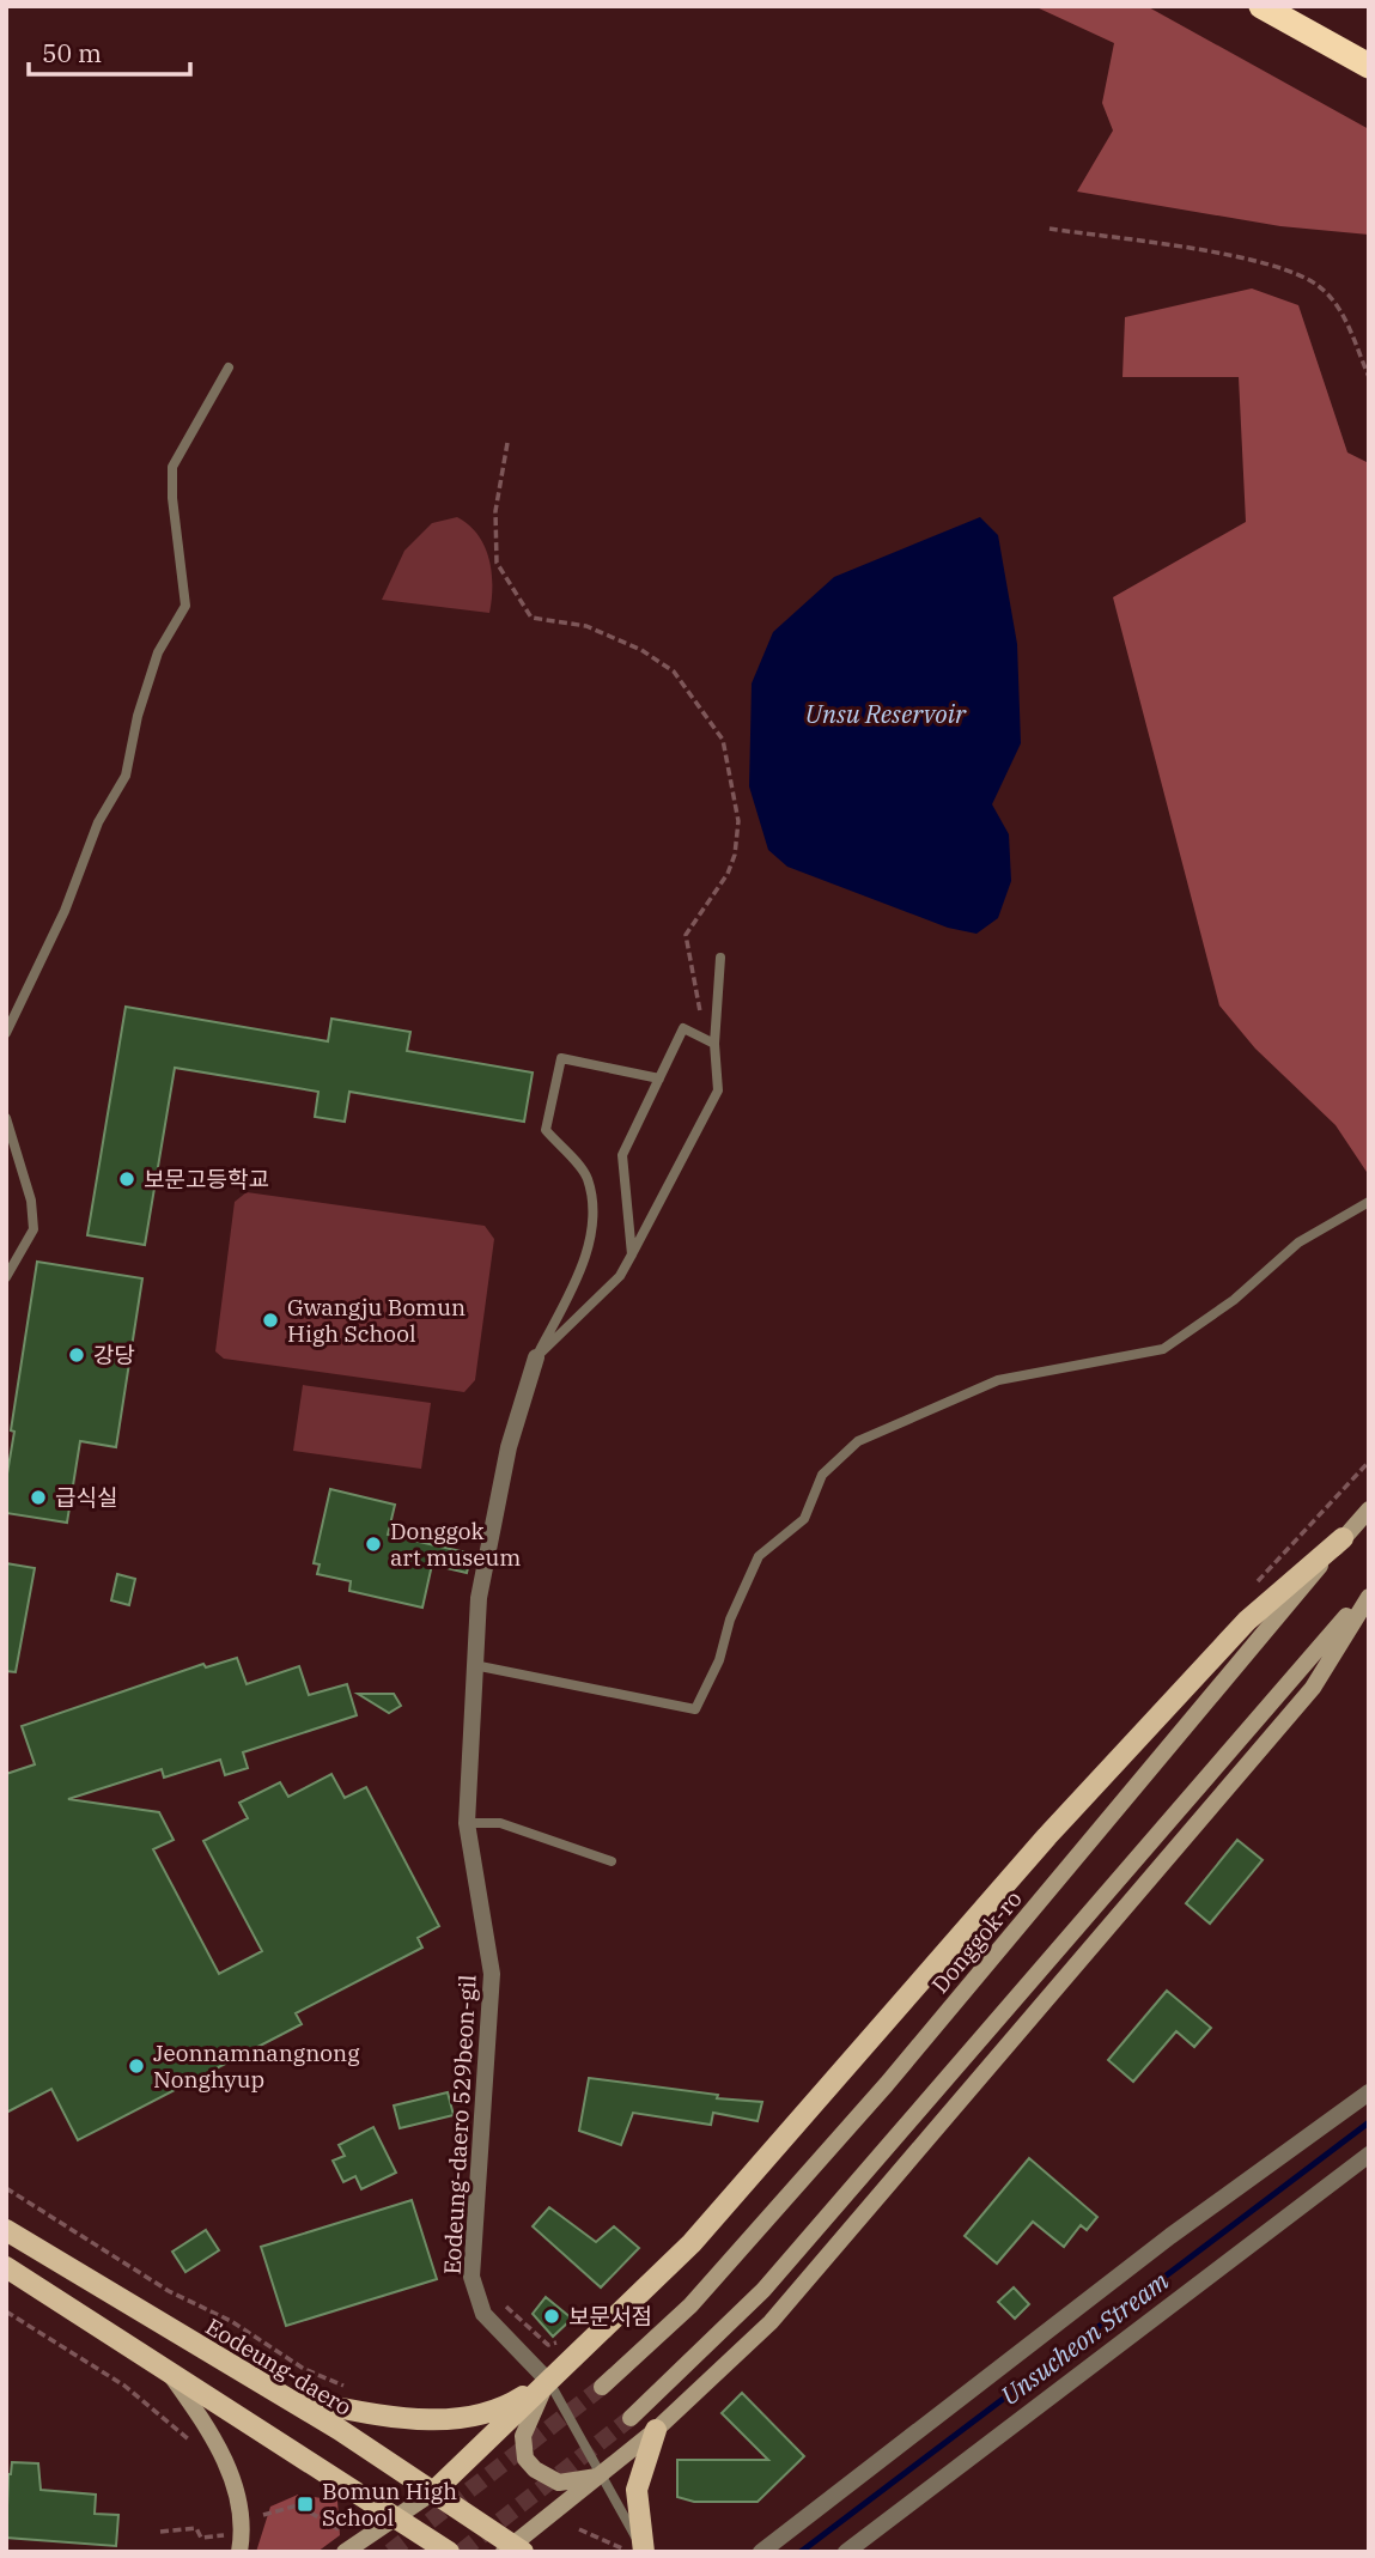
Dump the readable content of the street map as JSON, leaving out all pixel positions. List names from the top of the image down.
{
  "streets": {
    "main road": ["Donggok-ro", "Eodeung-daero"],
    "street": ["Eodeung-daero 529beon-gil"]
  },
  "water": ["Unsu Reservoir", "Unsucheon Stream"],
  "places": {
    "other": [
      "보문고등학교",
      "Gwangju Bomun High School",
      "강당",
      "급식실",
      "Donggok art museum",
      "Jeonnamnangnong Nonghyup",
      "보문서점"
    ],
    "transit": ["Bomun High School"]
  },
  "scale_bar": "50 m"
}
